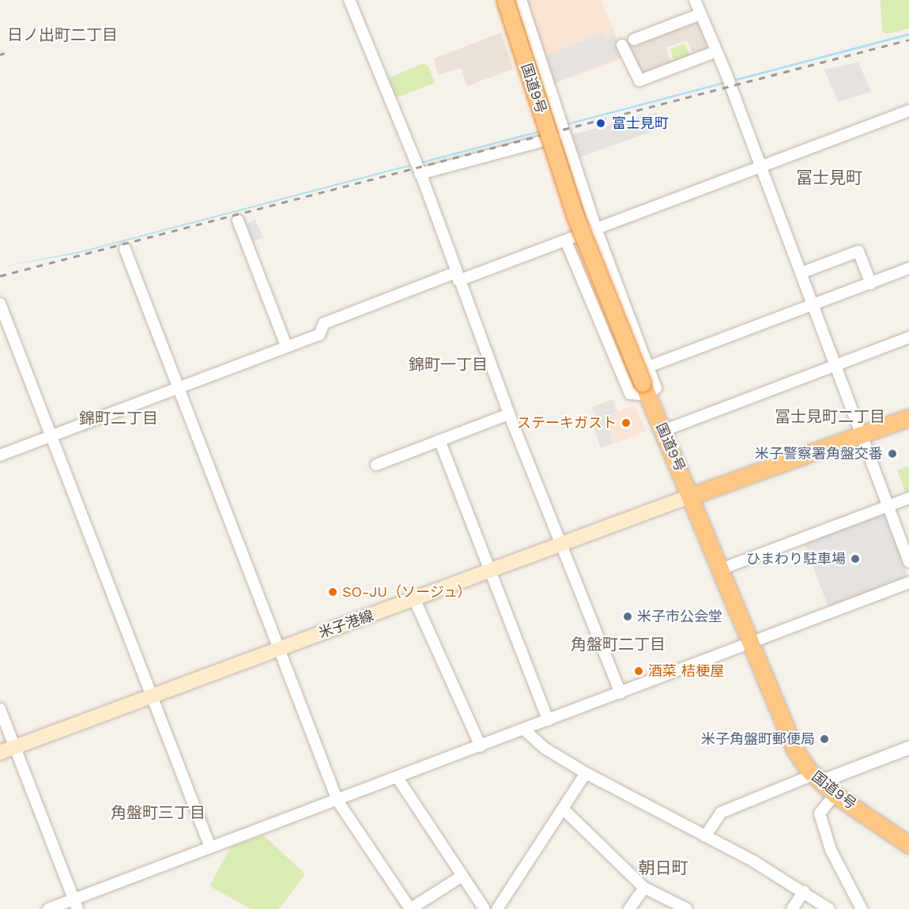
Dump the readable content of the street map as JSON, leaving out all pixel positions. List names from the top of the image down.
{
  "streets": {
    "highway": ["国道9号"],
    "main road": ["米子港線"]
  },
  "crossings": [
    ["国道9号", "米子港線"]
  ],
  "districts": [
    "日ノ出町二丁目",
    "冨士見町",
    "錦町一丁目",
    "冨士見町二丁目",
    "錦町二丁目",
    "角盤町二丁目",
    "角盤町三丁目",
    "朝日町"
  ],
  "places": [
    "富士見町",
    "ステーキガスト",
    "米子警察署角盤交番",
    "ひまわり駐車場",
    "SO-JU（ソージュ）",
    "米子市公会堂",
    "酒菜 桔梗屋",
    "米子角盤町郵便局"
  ]
}
